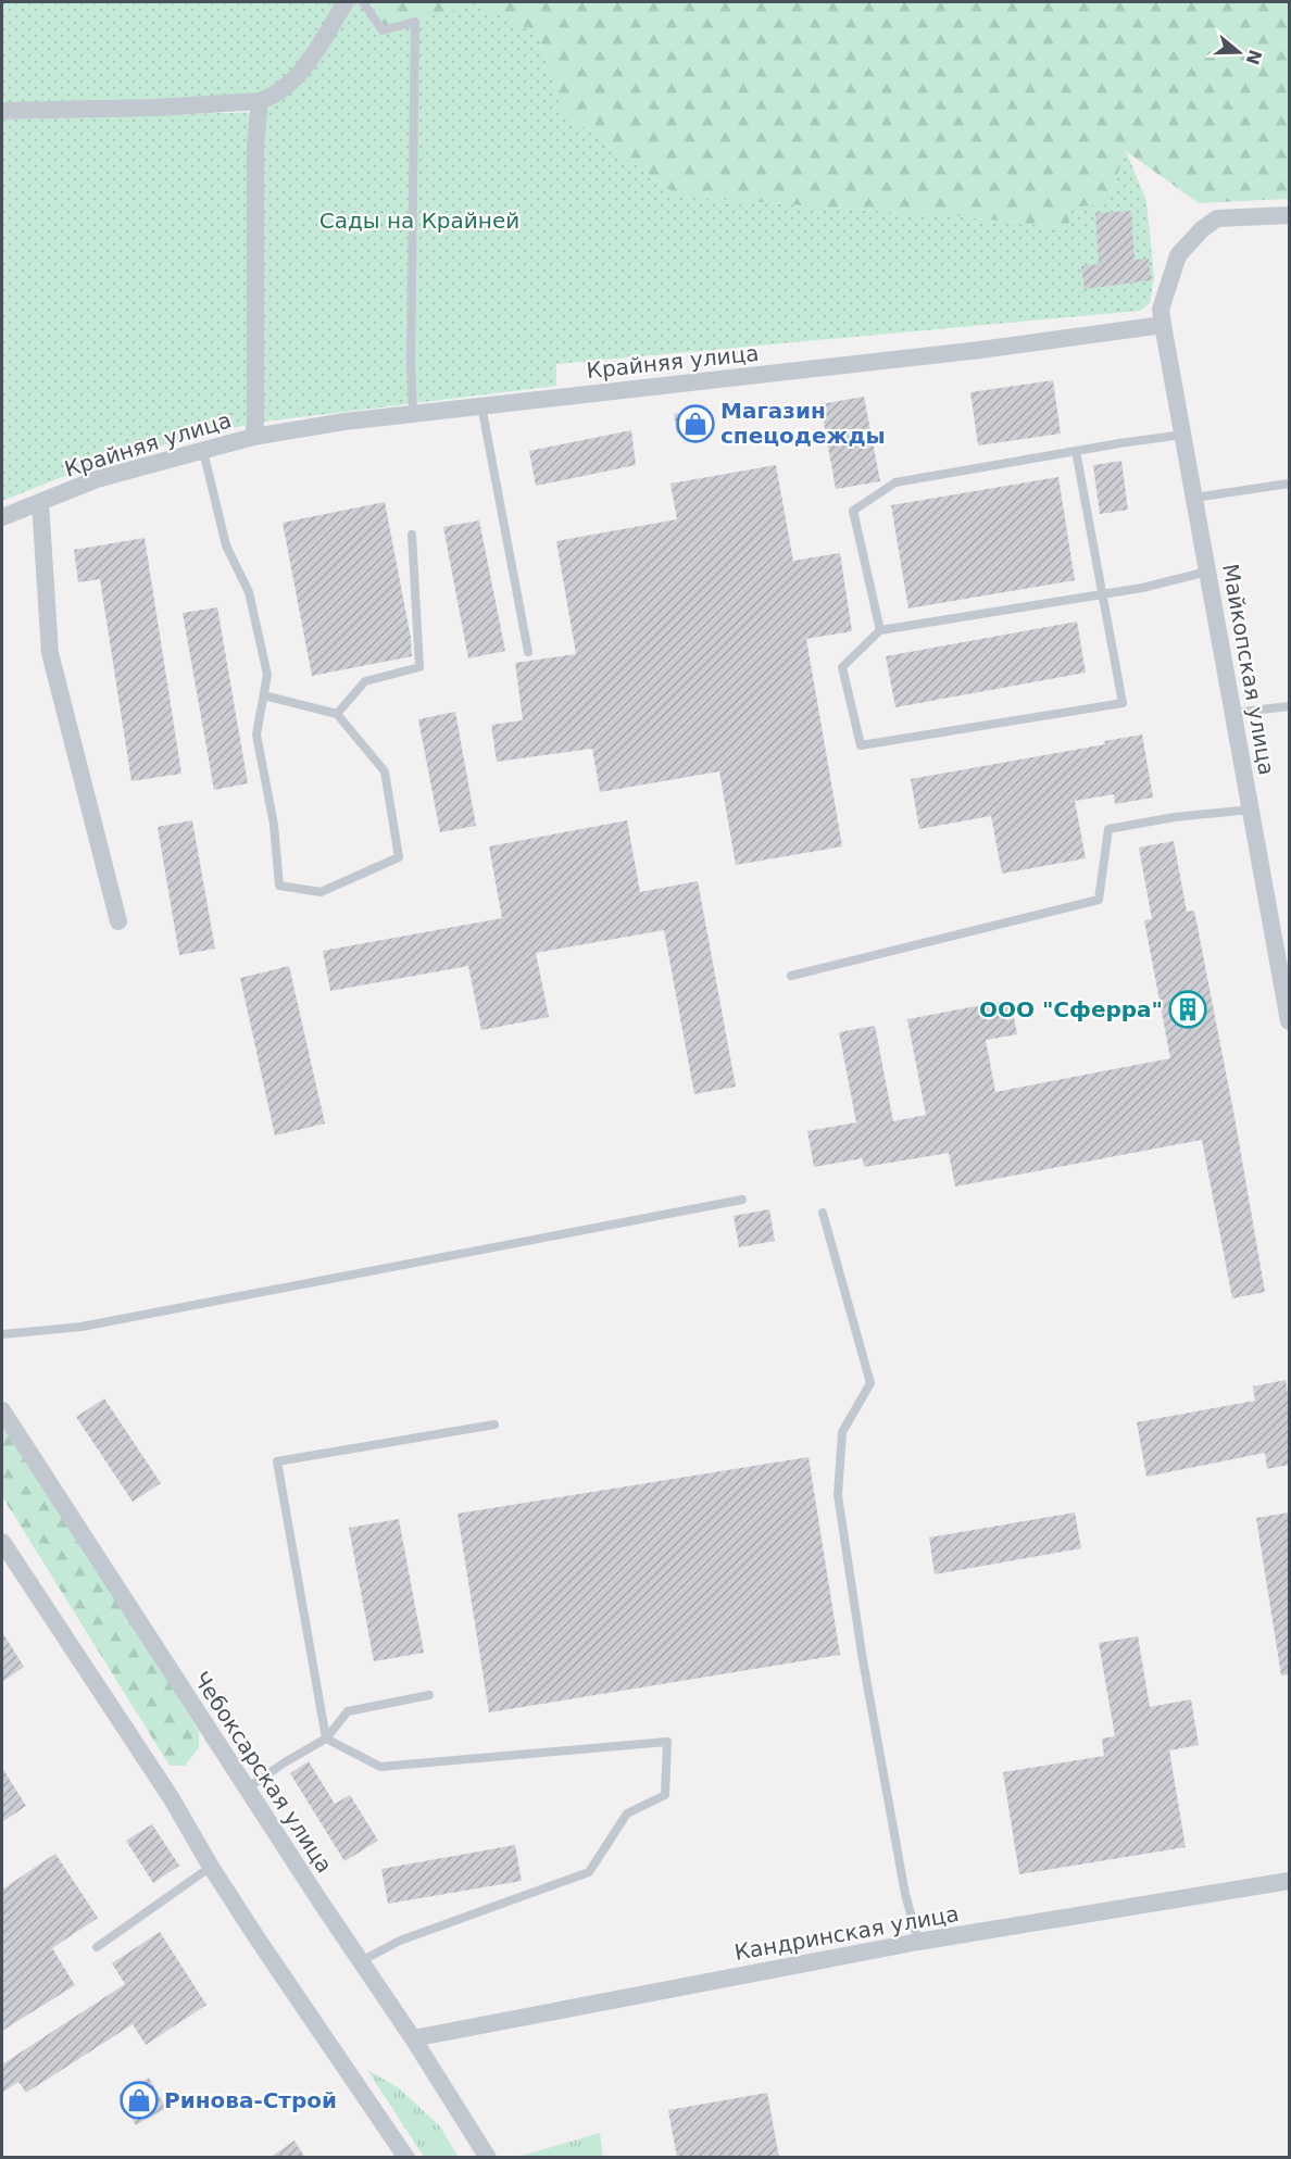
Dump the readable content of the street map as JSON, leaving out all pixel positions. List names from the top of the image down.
{
  "streets": {
    "street": [
      "Крайняя улица",
      "Майкопская улица",
      "Чебоксарская улица",
      "Кандринская улица"
    ]
  },
  "crossings": [
    ["Крайняя улица", "Майкопская улица"],
    ["Чебоксарская улица", "Кандринская улица"]
  ],
  "parks": ["Сады на Крайней"],
  "places": {
    "shop": ["Магазин спецодежды", "Ринова-Строй"],
    "building": ["ООО \"Сферра\""]
  },
  "north": "right"
}
